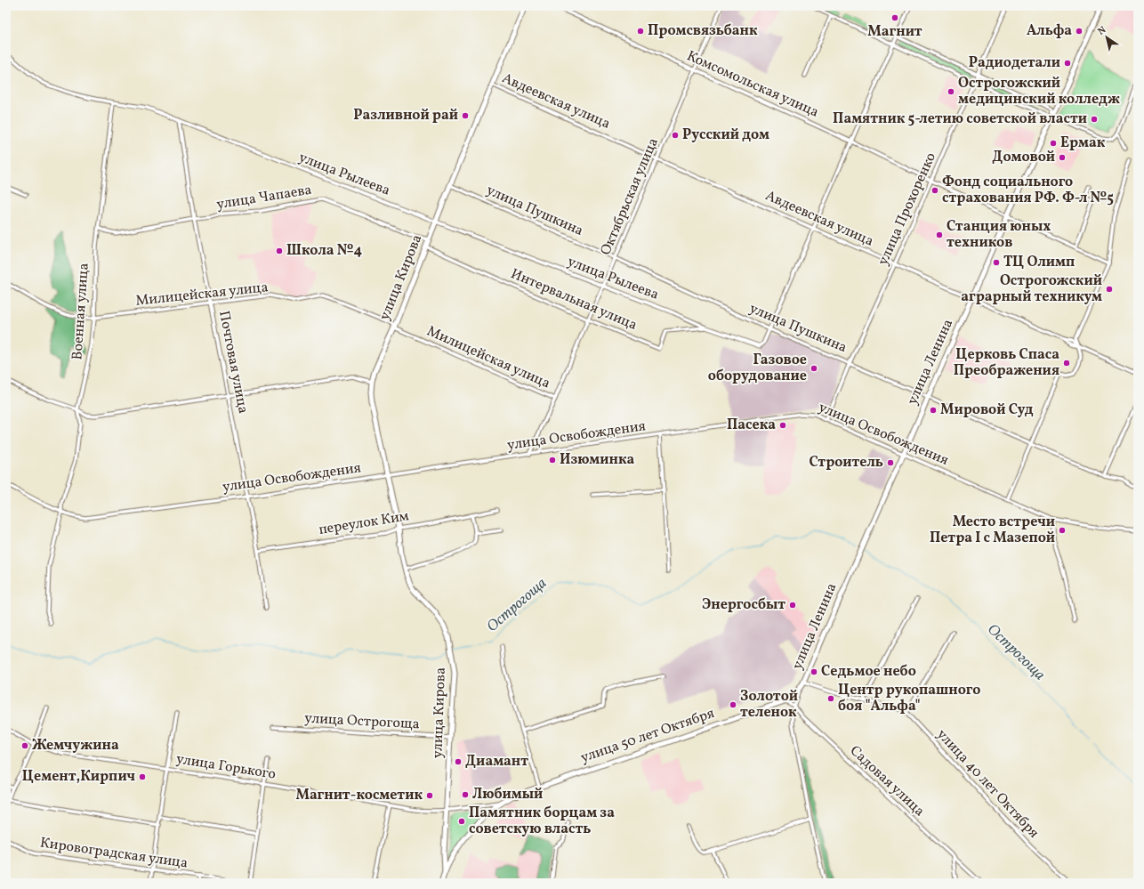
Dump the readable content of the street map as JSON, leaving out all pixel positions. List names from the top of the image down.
{
  "streets": {
    "main road": ["улица Кирова", "улица Ленина", "улица 50 лет Октября"],
    "street": [
      "Комсомольская улица",
      "Авдеевская улица",
      "улица Рылеева",
      "Октябрьская улица",
      "улица Чапаева",
      "улица Прохоренко",
      "улица Пушкина",
      "Милицейская улица",
      "Интервальная улица",
      "Военная улица",
      "Почтовая улица",
      "улица Освобождения",
      "переулок Ким",
      "улица Острогоща",
      "улица Горького",
      "Садовая улица",
      "улица 40 лет Октября",
      "Кировоградская улица"
    ]
  },
  "crossings": [
    ["Комсомольская улица", "Октябрьская улица"],
    ["Комсомольская улица", "улица Прохоренко"],
    ["Комсомольская улица", "улица Ленина"],
    ["Авдеевская улица", "Октябрьская улица"],
    ["Авдеевская улица", "улица Прохоренко"],
    ["Авдеевская улица", "улица Кирова"],
    ["Авдеевская улица", "улица Ленина"],
    ["улица Рылеева", "Октябрьская улица"],
    ["улица Рылеева", "улица Кирова"],
    ["улица Рылеева", "Интервальная улица"],
    ["улица Рылеева", "Военная улица"],
    ["улица Рылеева", "Почтовая улица"],
    ["Октябрьская улица", "улица Пушкина"],
    ["Октябрьская улица", "Милицейская улица"],
    ["Октябрьская улица", "Интервальная улица"],
    ["Октябрьская улица", "улица Освобождения"],
    ["улица Чапаева", "улица Кирова"],
    ["улица Чапаева", "Военная улица"],
    ["улица Чапаева", "Почтовая улица"],
    ["улица Прохоренко", "улица Пушкина"],
    ["улица Прохоренко", "улица Освобождения"],
    ["улица Пушкина", "улица Кирова"],
    ["улица Пушкина", "Интервальная улица"],
    ["улица Пушкина", "улица Ленина"],
    ["улица Кирова", "Милицейская улица"],
    ["улица Кирова", "Интервальная улица"],
    ["улица Кирова", "улица Освобождения"],
    ["улица Кирова", "переулок Ким"],
    ["улица Кирова", "улица Острогоща"],
    ["улица Кирова", "улица 50 лет Октября"],
    ["улица Кирова", "улица Горького"],
    ["Милицейская улица", "Военная улица"],
    ["Милицейская улица", "Почтовая улица"],
    ["Военная улица", "улица Освобождения"],
    ["Почтовая улица", "улица Освобождения"],
    ["Почтовая улица", "переулок Ким"],
    ["улица Ленина", "улица Освобождения"],
    ["улица Ленина", "улица 40 лет Октября"],
    ["улица 50 лет Октября", "улица Горького"]
  ],
  "water": ["Острогоща"],
  "places": [
    "Магнит",
    "Промсвязьбанк",
    "Альфа",
    "Радиодетали",
    "Острогожский медицинский колледж",
    "Разливной рай",
    "Памятник 5-летию советской власти",
    "Русский дом",
    "Ермак",
    "Домовой",
    "Фонд социального страхования РФ. Ф-л №5",
    "Станция юных техников",
    "Школа №4",
    "ТЦ Олимп",
    "Острогожский аграрный техникум",
    "Церковь Спаса Преображения",
    "Газовое оборудование",
    "Мировой Суд",
    "Пасека",
    "Изюминка",
    "Строитель",
    "Место встречи Петра I с Мазепой",
    "Энергосбыт",
    "Седьмое небо",
    "Центр рукопашного боя \"Альфа\"",
    "Золотой теленок",
    "Жемчужина",
    "Диамант",
    "Цемент,Кирпич",
    "Любимый",
    "Магнит-косметик",
    "Памятник борцам за советскую власть"
  ],
  "north": "top left"
}
